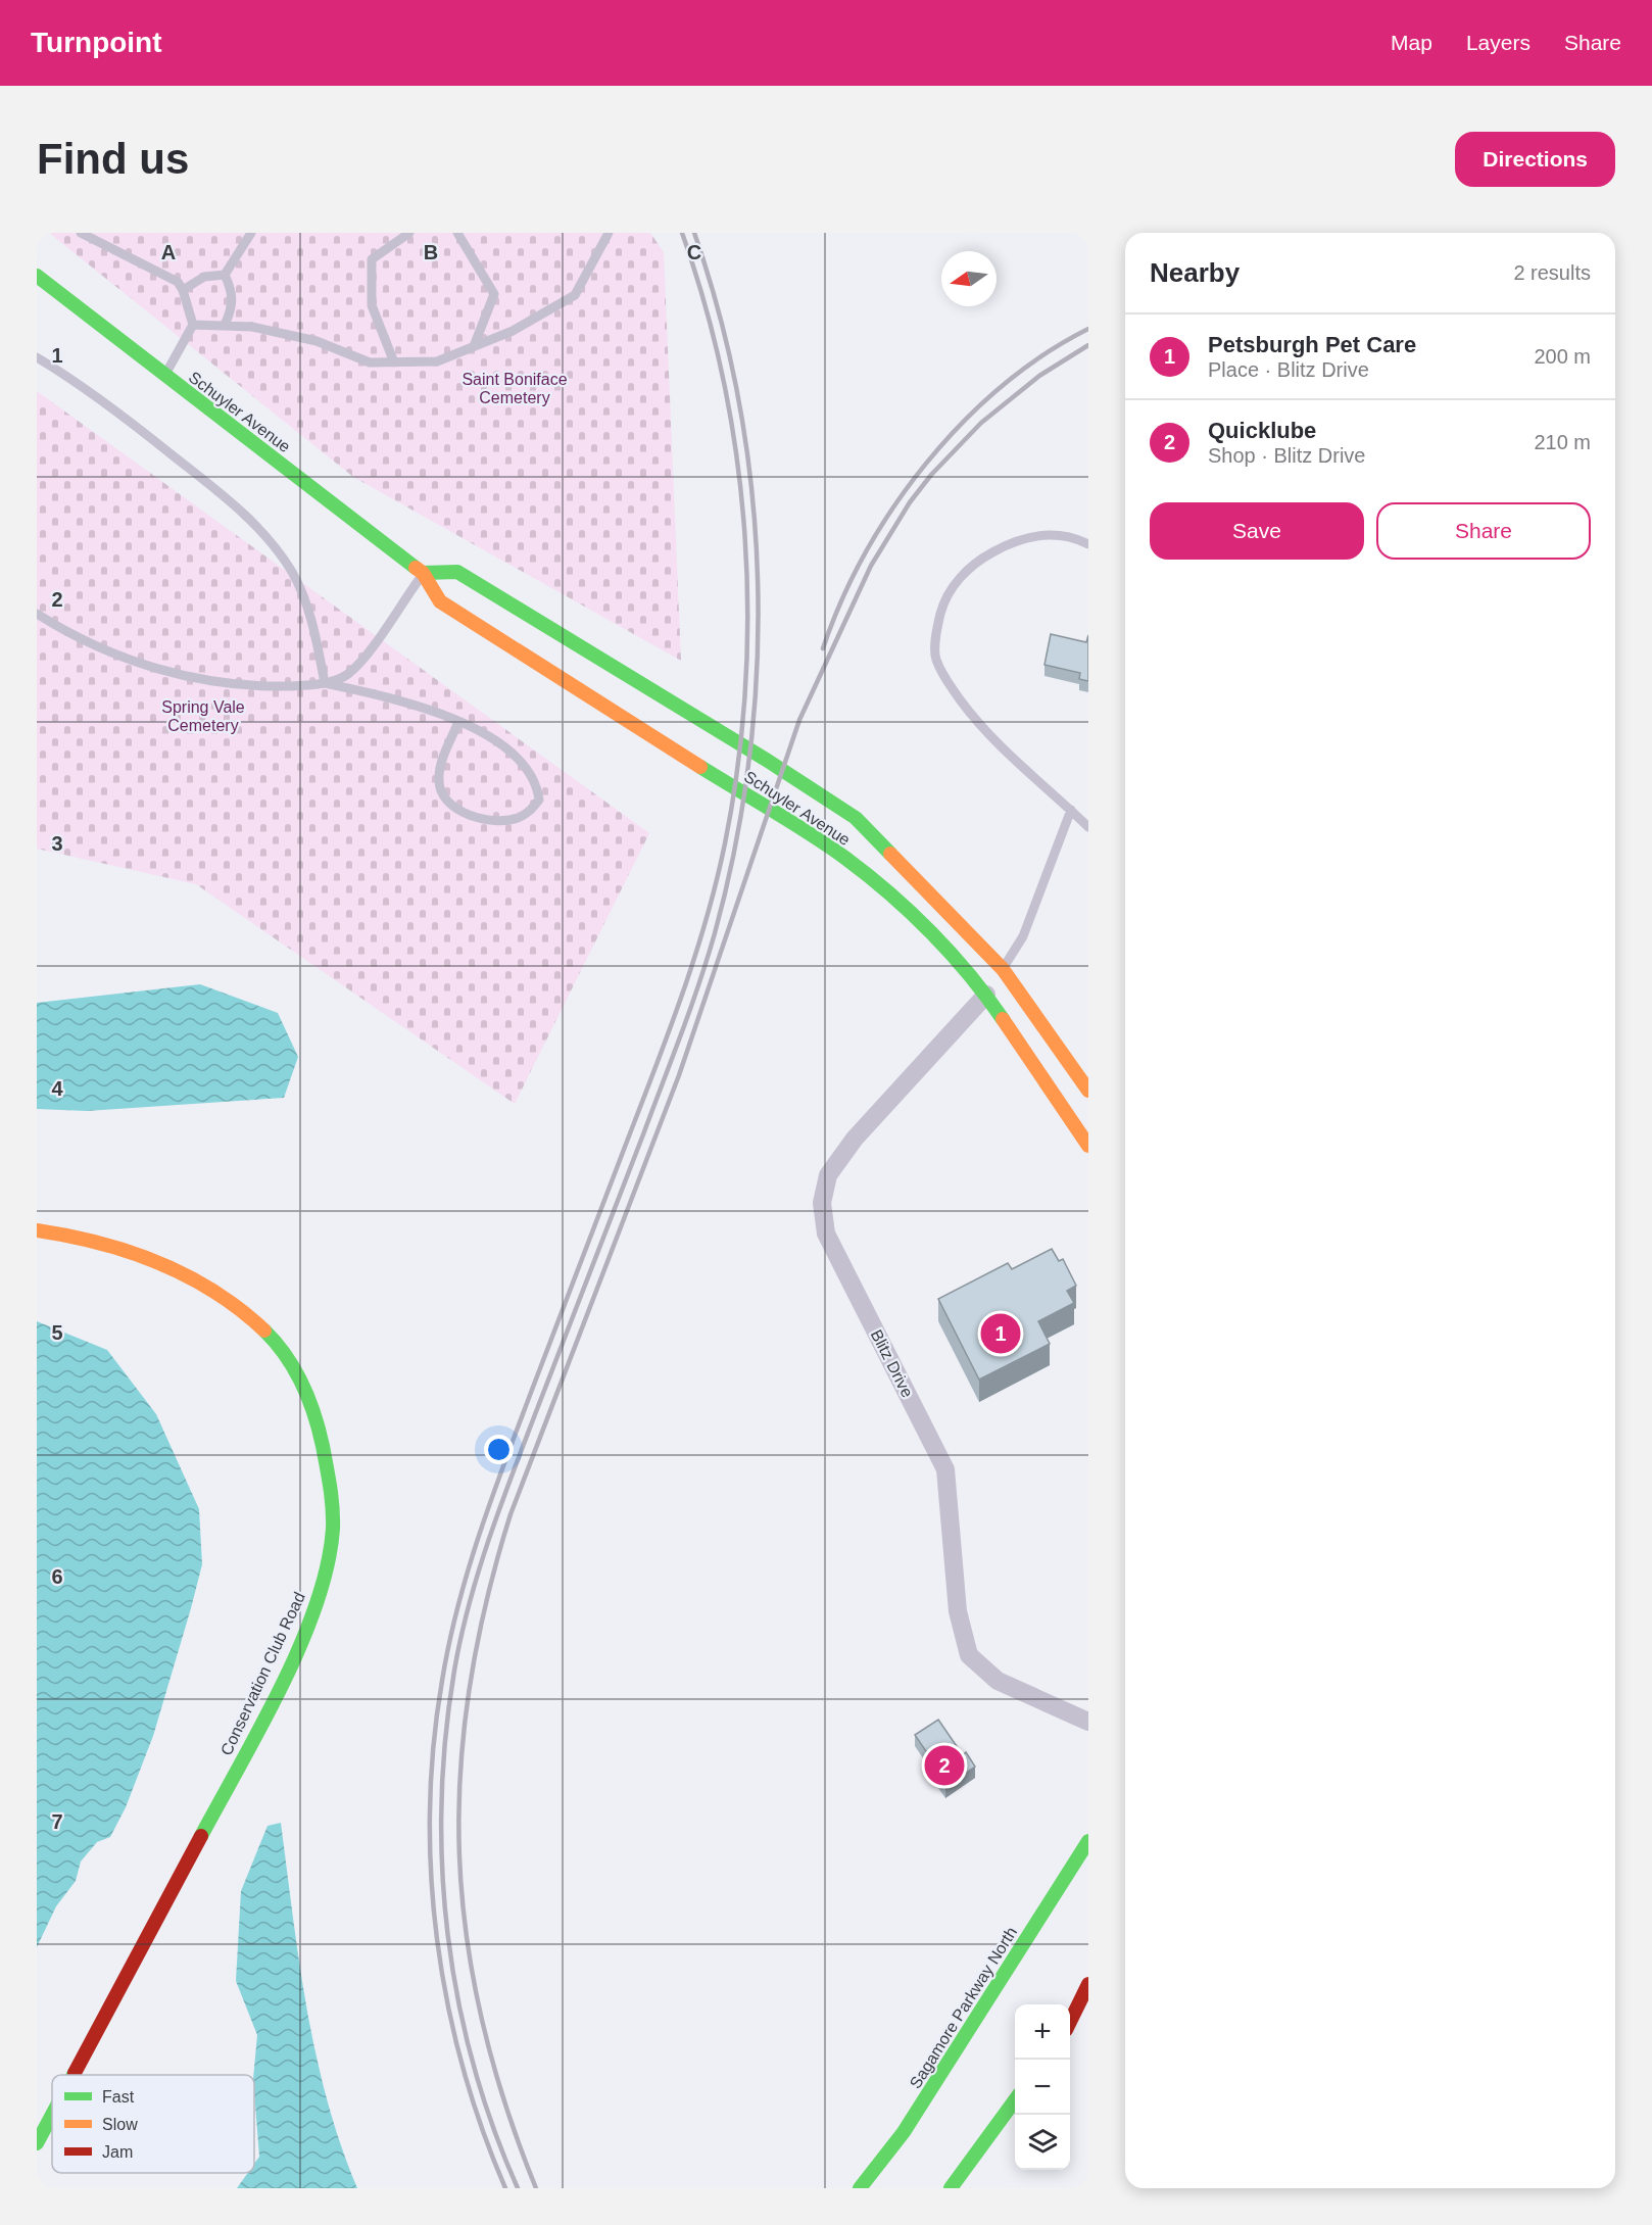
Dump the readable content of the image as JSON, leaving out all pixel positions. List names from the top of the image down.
{
  "streets": {
    "main road": ["Schuyler Avenue", "Conservation Club Road", "Sagamore Parkway North"],
    "street": ["Blitz Drive"]
  },
  "crossings": [
    ["Schuyler Avenue", "Blitz Drive"]
  ],
  "parks": ["Saint Boniface Cemetery", "Spring Vale Cemetery"],
  "legend": ["Fast", "Slow", "Jam"],
  "north": "left",
  "page": {
    "header": "Turnpoint",
    "nav": ["Map", "Layers", "Share"],
    "buttons": [
      "Directions",
      ["Save", "Share"]
    ],
    "title": "Find us",
    "heading": ["Nearby", "2 results"],
    "list": [
      {
        "mark": "1",
        "name": "Petsburgh Pet Care",
        "note": "Place · Blitz Drive",
        "value": "200 m"
      },
      {
        "mark": "2",
        "name": "Quicklube",
        "note": "Shop · Blitz Drive",
        "value": "210 m"
      }
    ],
    "pins": ["1", "2"],
    "map_buttons": ["+", "−"]
  },
  "grid": {
    "columns": ["A", "B", "C"],
    "rows": [
      "1",
      "2",
      "3",
      "4",
      "5",
      "6",
      "7"
    ]
  }
}
